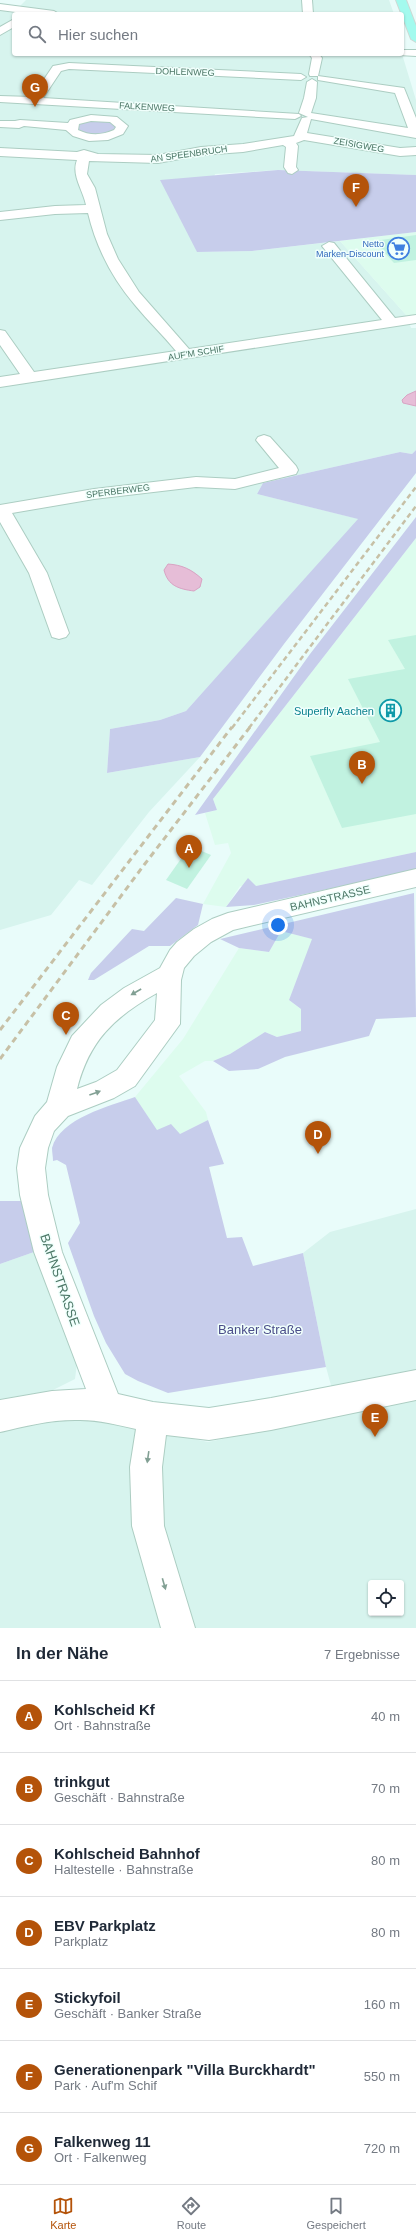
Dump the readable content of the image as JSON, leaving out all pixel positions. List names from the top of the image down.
{
  "streets": {
    "street": [
      "DOHLENWEG",
      "FALKENWEG",
      "ZEISIGWEG",
      "AN SPEENBRUCH",
      "AUF'M SCHIF",
      "SPERBERWEG",
      "BAHNSTRASSE"
    ]
  },
  "crossings": [
    ["FALKENWEG", "ZEISIGWEG"],
    ["ZEISIGWEG", "AN SPEENBRUCH"]
  ],
  "parks": ["Banker Straße"],
  "places": {
    "supermarket": ["Netto Marken-Discount"],
    "building": ["Superfly Aachen"]
  },
  "page": {
    "search": "Hier suchen",
    "pins": [
      "G",
      "F",
      "B",
      "A",
      "C",
      "D",
      "E"
    ],
    "heading": ["In der Nähe", "7 Ergebnisse"],
    "list": [
      {
        "mark": "A",
        "name": "Kohlscheid Kf",
        "note": "Ort · Bahnstraße",
        "value": "40 m"
      },
      {
        "mark": "B",
        "name": "trinkgut",
        "note": "Geschäft · Bahnstraße",
        "value": "70 m"
      },
      {
        "mark": "C",
        "name": "Kohlscheid Bahnhof",
        "note": "Haltestelle · Bahnstraße",
        "value": "80 m"
      },
      {
        "mark": "D",
        "name": "EBV Parkplatz",
        "note": "Parkplatz",
        "value": "80 m"
      },
      {
        "mark": "E",
        "name": "Stickyfoil",
        "note": "Geschäft · Banker Straße",
        "value": "160 m"
      },
      {
        "mark": "F",
        "name": "Generationenpark \"Villa Burckhardt\"",
        "note": "Park · Auf'm Schif",
        "value": "550 m"
      },
      {
        "mark": "G",
        "name": "Falkenweg 11",
        "note": "Ort · Falkenweg",
        "value": "720 m"
      }
    ],
    "nav": ["Karte", "Route", "Gespeichert"]
  }
}
